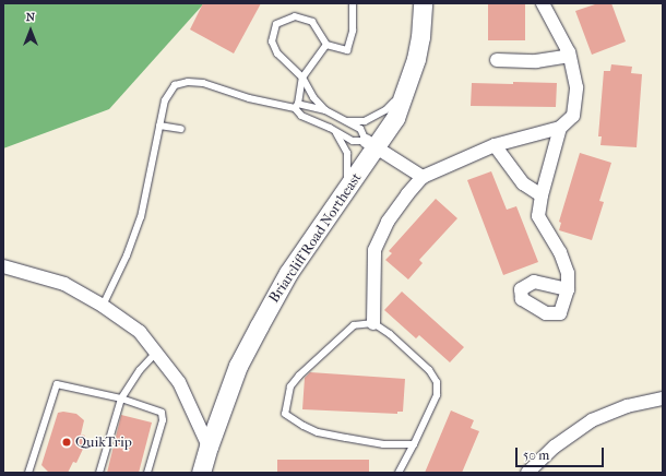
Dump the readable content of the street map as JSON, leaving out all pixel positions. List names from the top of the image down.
{
  "streets": {
    "main road": ["Briarcliff Road Northeast"]
  },
  "places": ["QuikTrip"],
  "scale_bar": "50 m",
  "north": "top"
}
